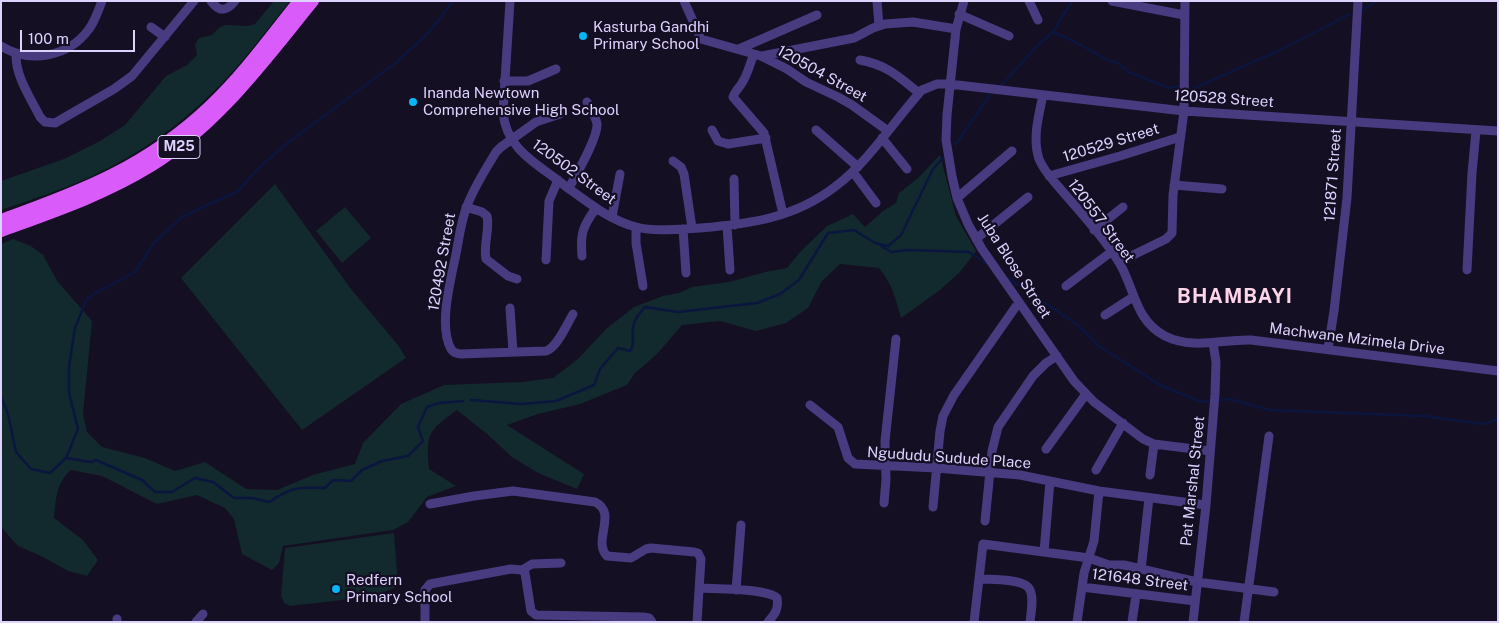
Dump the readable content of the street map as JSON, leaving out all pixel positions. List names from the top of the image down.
{
  "streets": {
    "main road": ["M25"],
    "street": [
      "120504 Street",
      "120528 Street",
      "120529 Street",
      "120502 Street",
      "121871 Street",
      "120557 Street",
      "120492 Street",
      "Juba Blose Street",
      "Machwane Mzimela Drive",
      "Ngududu Sudude Place",
      "Pat Marshal Street",
      "121648 Street"
    ]
  },
  "crossings": [
    ["120504 Street", "120502 Street"],
    ["120528 Street", "121871 Street"],
    ["120528 Street", "120557 Street"],
    ["120528 Street", "Juba Blose Street"],
    ["120529 Street", "120557 Street"],
    ["120502 Street", "120492 Street"],
    ["121871 Street", "Machwane Mzimela Drive"],
    ["120557 Street", "Machwane Mzimela Drive"],
    ["120557 Street", "Pat Marshal Street"],
    ["Juba Blose Street", "Pat Marshal Street"],
    ["Machwane Mzimela Drive", "Pat Marshal Street"],
    ["Ngududu Sudude Place", "Pat Marshal Street"],
    ["Pat Marshal Street", "121648 Street"]
  ],
  "districts": ["BHAMBAYI"],
  "places": ["Kasturba Gandhi Primary School", "Inanda Newtown Comprehensive High School", "Redfern Primary School"],
  "scale_bar": "100 m"
}
